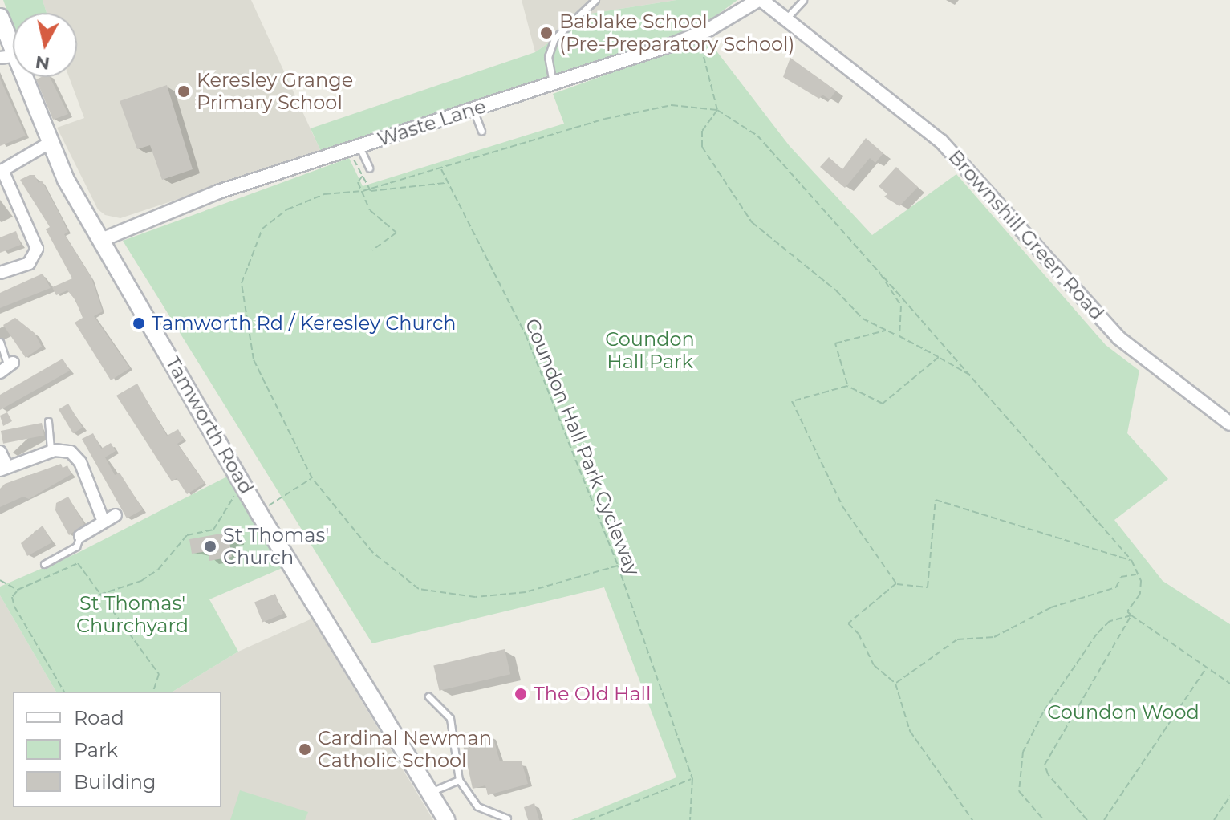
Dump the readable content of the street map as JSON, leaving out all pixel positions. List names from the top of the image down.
{
  "streets": {
    "main road": ["Tamworth Road"],
    "street": ["Waste Lane", "Brownshill Green Road"],
    "path": ["Coundon Hall Park Cycleway"]
  },
  "crossings": [
    ["Waste Lane", "Brownshill Green Road"],
    ["Waste Lane", "Tamworth Road"]
  ],
  "parks": ["Coundon Hall Park", "St Thomas' Churchyard", "Coundon Wood"],
  "places": [
    "Bablake School (Pre-Preparatory School)",
    "Keresley Grange Primary School",
    "Tamworth Rd / Keresley Church",
    "St Thomas' Church",
    "The Old Hall",
    "Cardinal Newman Catholic School"
  ],
  "legend": ["Road", "Park", "Building"],
  "north": "bottom"
}
